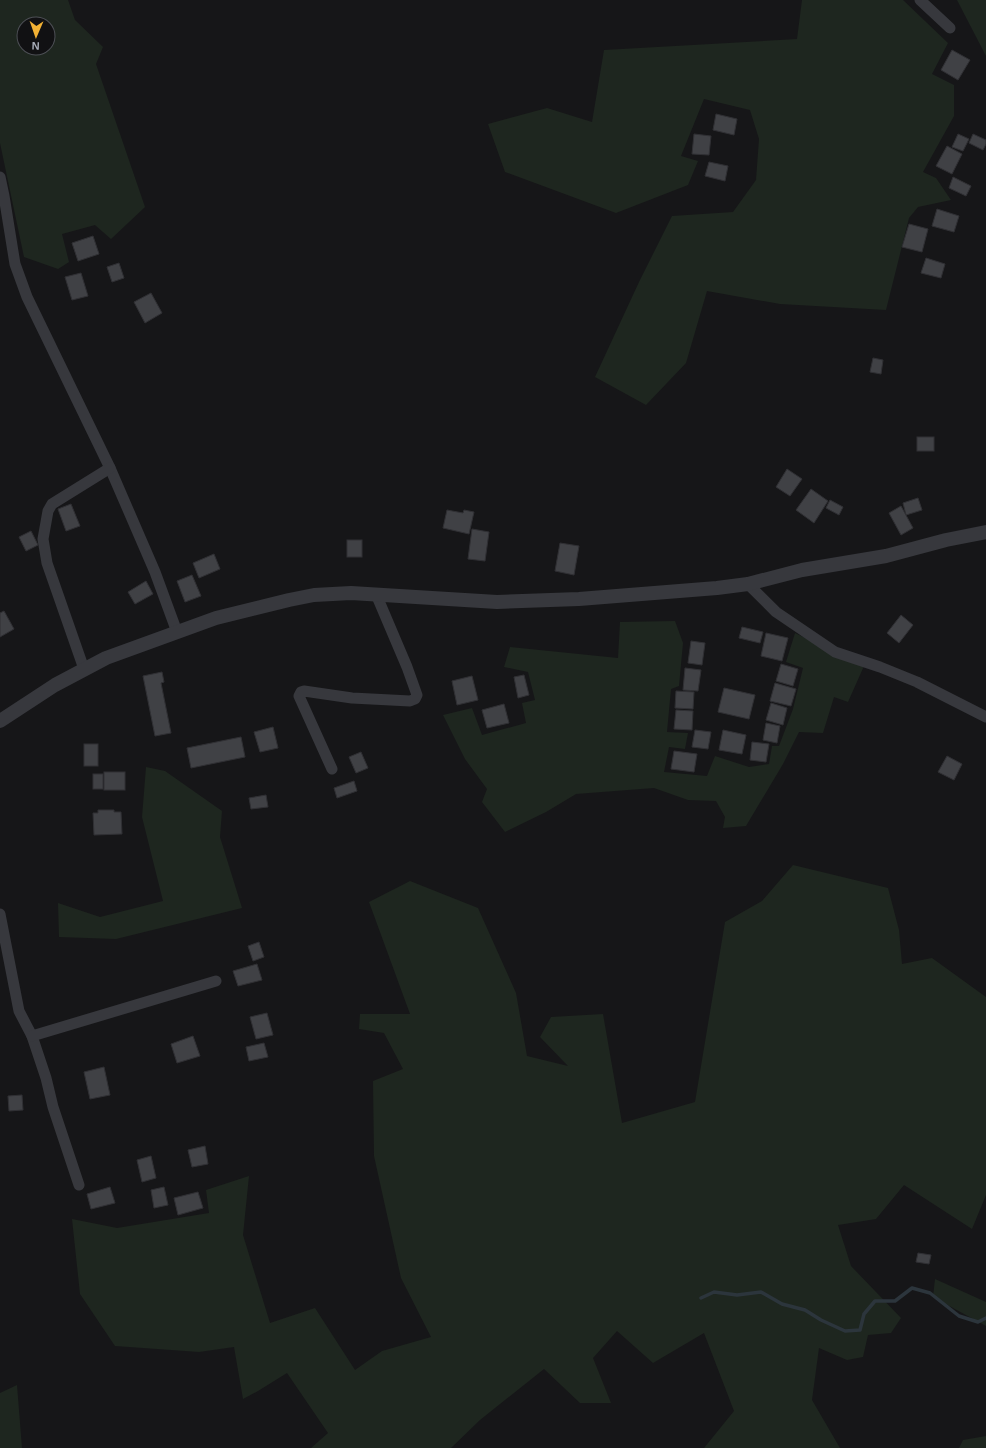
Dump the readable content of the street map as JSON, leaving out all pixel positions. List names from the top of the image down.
{
  "north": "bottom"
}
